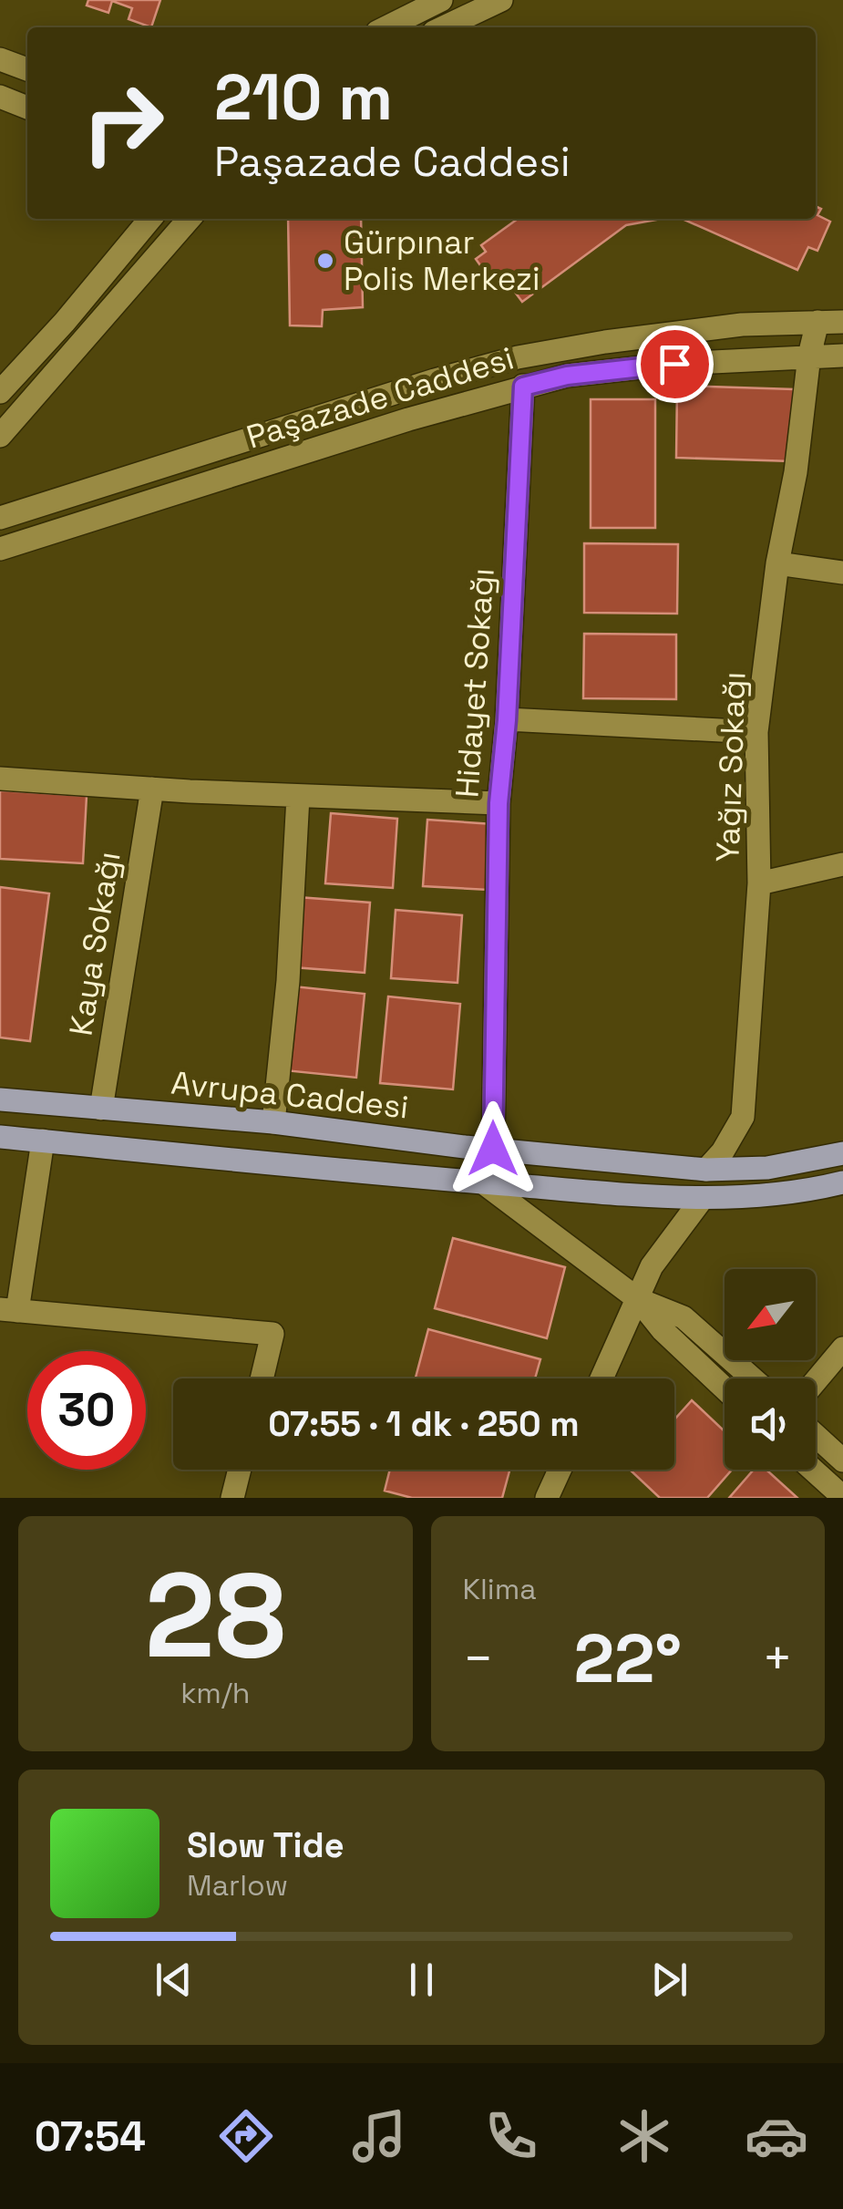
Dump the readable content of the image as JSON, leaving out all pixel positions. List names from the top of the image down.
{
  "streets": {
    "main road": ["Avrupa Caddesi"],
    "street": [
      "Paşazade Caddesi",
      "Hidayet Sokağı",
      "Yağız Sokağı",
      "Kaya Sokağı"
    ]
  },
  "crossings": [
    ["Paşazade Caddesi", "Hidayet Sokağı"],
    ["Paşazade Caddesi", "Yağız Sokağı"],
    ["Hidayet Sokağı", "Avrupa Caddesi"],
    ["Yağız Sokağı", "Avrupa Caddesi"],
    ["Kaya Sokağı", "Avrupa Caddesi"]
  ],
  "places": ["Gürpınar Polis Merkezi"],
  "north": "bottom left",
  "page": {
    "turn": ["210 m", "Paşazade Caddesi"],
    "limit": "30",
    "trip": "07:55 · 1 dk · 250 m",
    "tile": [
      ["28", "km/h"],
      "Klima"
    ],
    "heat": ["−", "22°", "+"],
    "song": ["Slow Tide", "Marlow"],
    "tabs": "07:54"
  }
}
